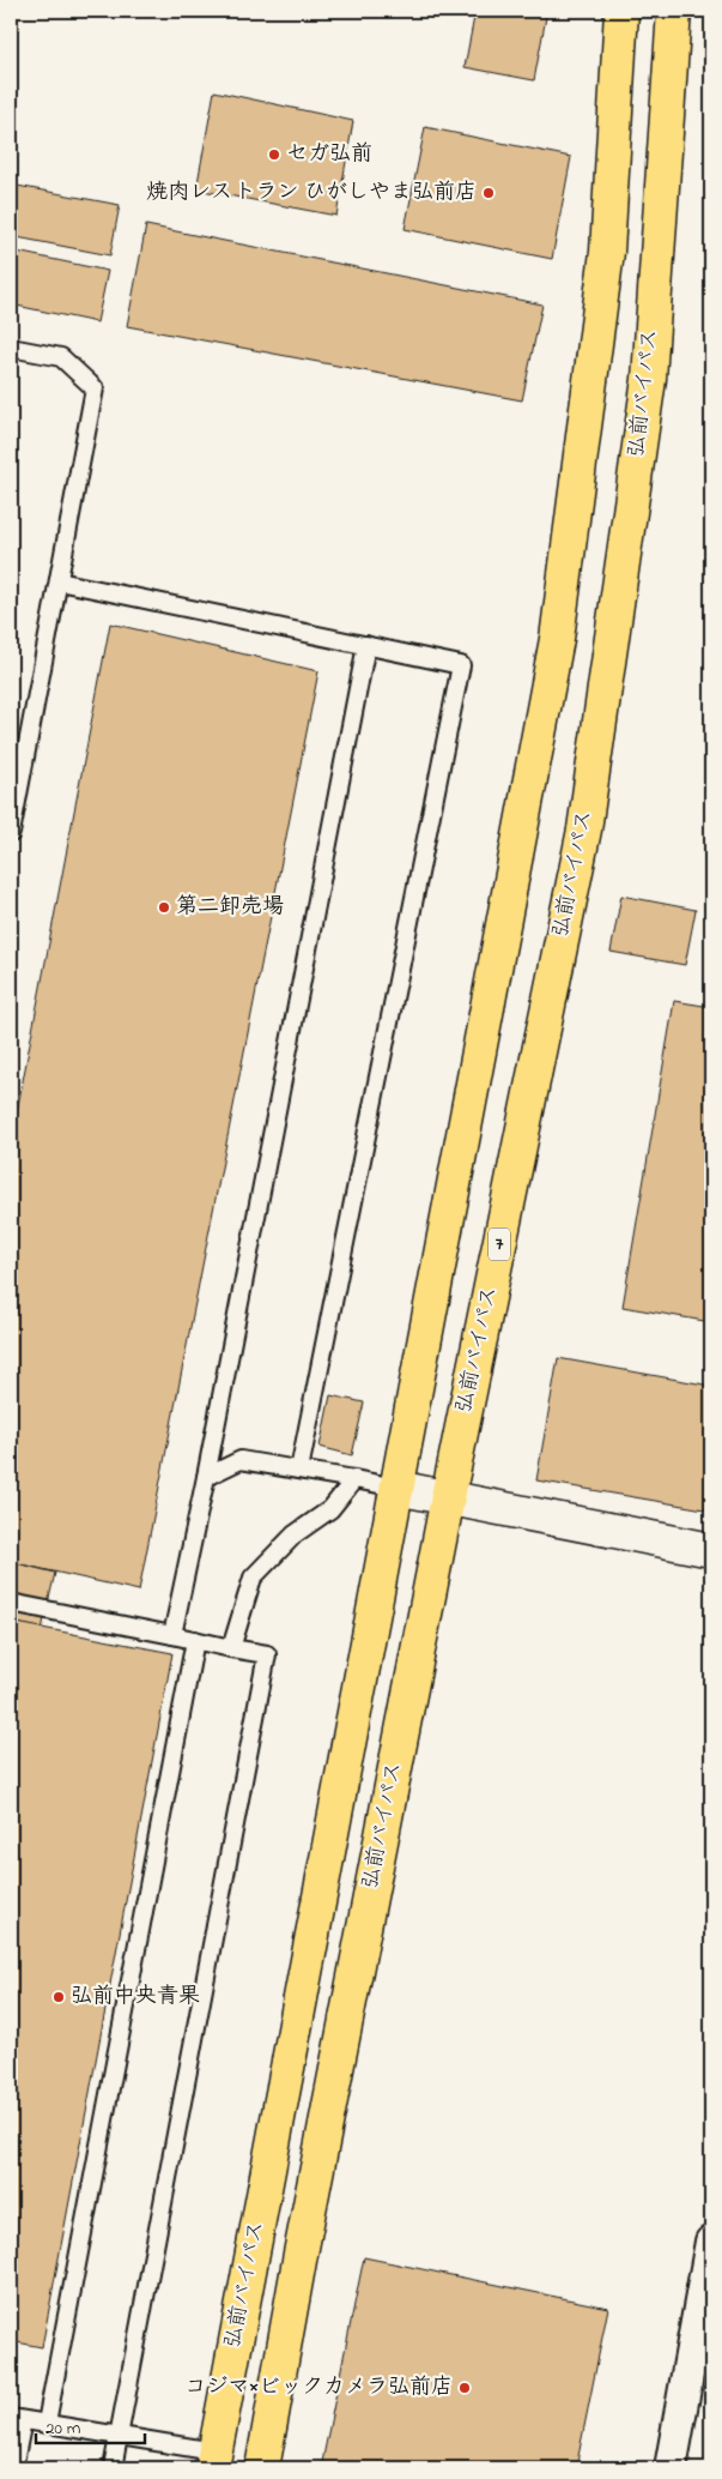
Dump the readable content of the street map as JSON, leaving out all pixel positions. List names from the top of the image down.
{
  "streets": {
    "highway": ["弘前バイパス", "7"]
  },
  "places": [
    "セガ弘前",
    "焼肉レストラン ひがしやま弘前店",
    "第二卸売場",
    "弘前中央青果",
    "コジマ×ビックカメラ弘前店"
  ],
  "scale_bar": "20 m"
}
